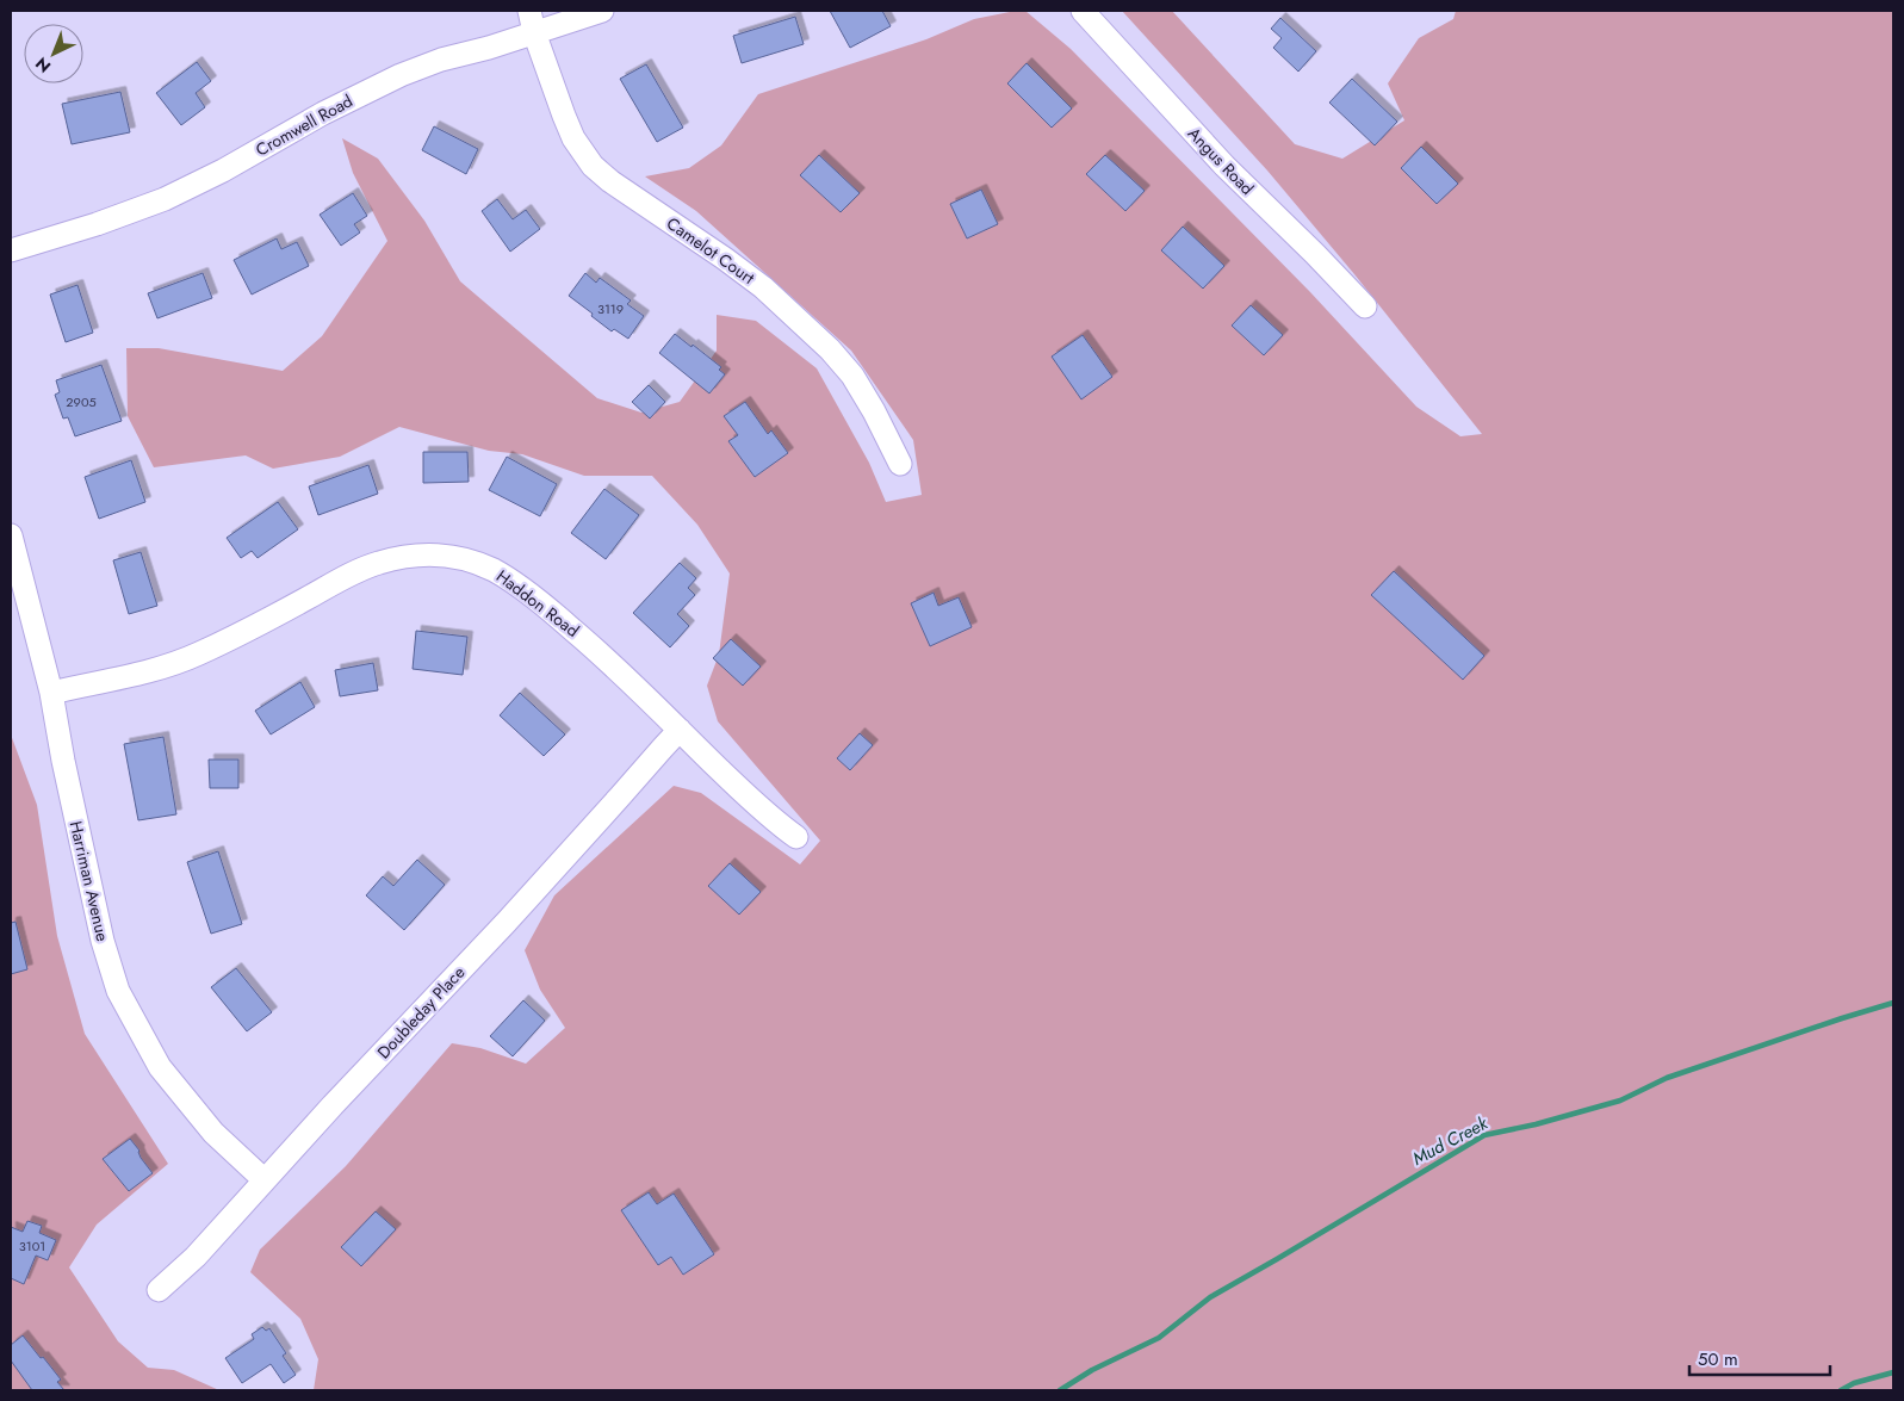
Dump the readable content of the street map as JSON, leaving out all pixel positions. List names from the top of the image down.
{
  "streets": {
    "street": [
      "Cromwell Road",
      "Angus Road",
      "Camelot Court",
      "Haddon Road",
      "Harriman Avenue",
      "Doubleday Place"
    ]
  },
  "crossings": [
    ["Cromwell Road", "Camelot Court"],
    ["Haddon Road", "Harriman Avenue"],
    ["Haddon Road", "Doubleday Place"],
    ["Harriman Avenue", "Doubleday Place"]
  ],
  "water": ["Mud Creek"],
  "house_numbers": ["3119", "2905", "3101"],
  "scale_bar": "50 m",
  "north": "bottom left"
}
